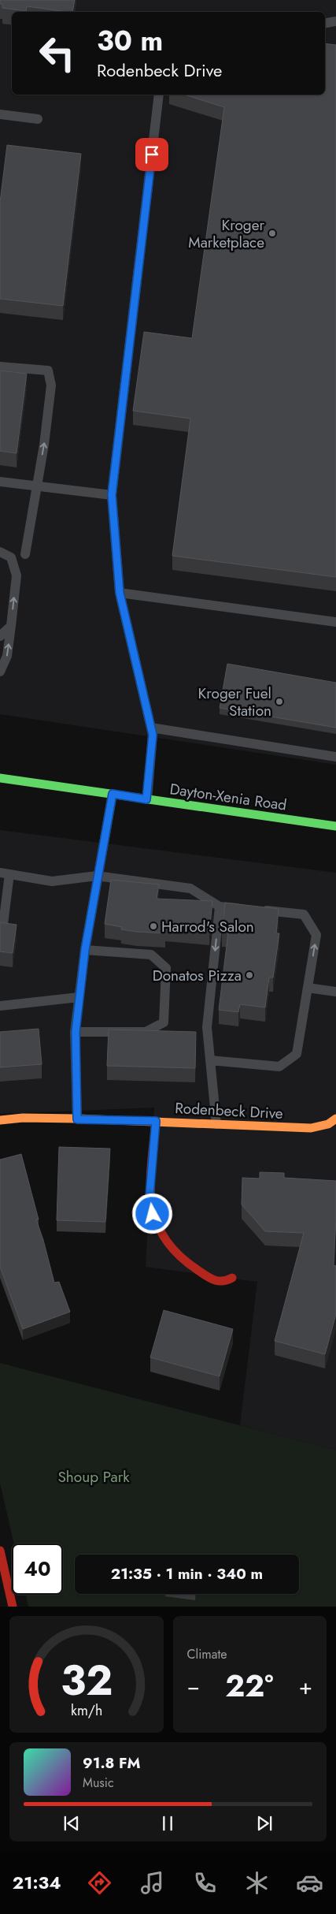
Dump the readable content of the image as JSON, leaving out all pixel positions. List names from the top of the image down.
{
  "streets": {
    "street": ["Dayton-Xenia Road", "Rodenbeck Drive"]
  },
  "parks": ["Shoup Park"],
  "places": [
    "Kroger Marketplace",
    "Kroger Fuel Station",
    "Harrod's Salon",
    "Donatos Pizza"
  ],
  "page": {
    "turn": ["30 m", "Rodenbeck Drive"],
    "limit": "40",
    "trip": "21:35 · 1 min · 340 m",
    "tile": "Climate",
    "heat": ["−", "22°", "+"],
    "song": ["91.8 FM", "Music"],
    "tabs": "21:34",
    "gauge": ["32", "km/h"]
  }
}
